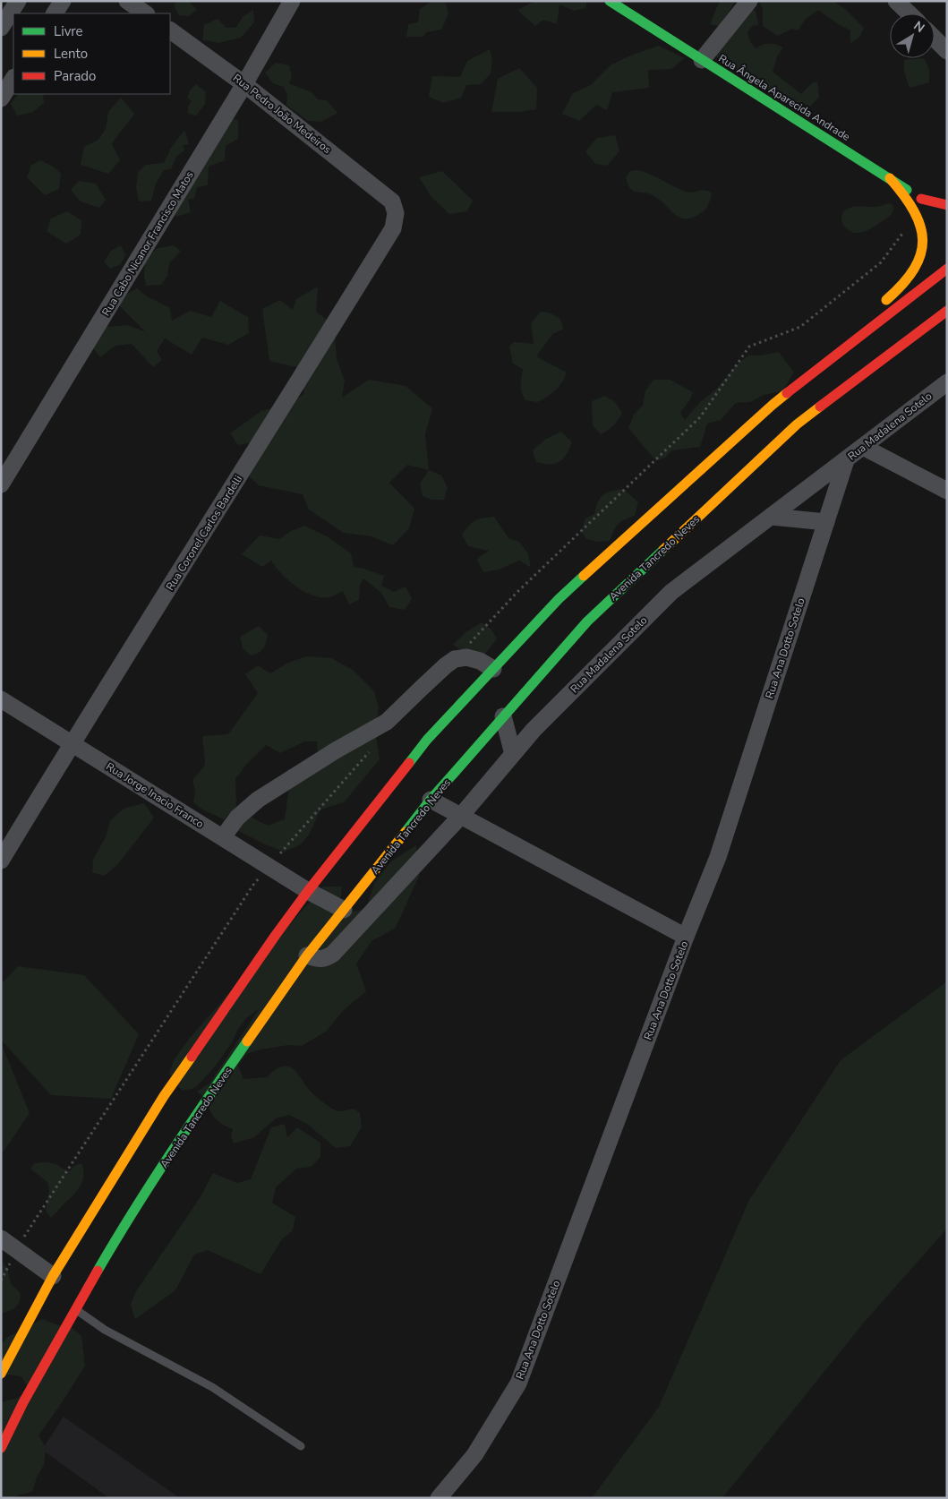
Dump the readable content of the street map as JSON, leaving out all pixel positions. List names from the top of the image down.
{
  "streets": {
    "main road": ["Rua Ângela Aparecida Andrade", "Avenida Tancredo Neves"],
    "street": [
      "Rua Pedro João Medeiros",
      "Rua Cabo Nicanor Francisco Matos",
      "Rua Madalena Sotelo",
      "Rua Coronel Carlos Bardelli",
      "Rua Ana Dotto Sotelo",
      "Rua Jorge Inacio Franco"
    ]
  },
  "crossings": [
    ["Rua Pedro João Medeiros", "Rua Cabo Nicanor Francisco Matos"],
    ["Rua Pedro João Medeiros", "Rua Coronel Carlos Bardelli"],
    ["Rua Madalena Sotelo", "Avenida Tancredo Neves"],
    ["Rua Madalena Sotelo", "Rua Ana Dotto Sotelo"],
    ["Rua Coronel Carlos Bardelli", "Rua Jorge Inacio Franco"],
    ["Avenida Tancredo Neves", "Rua Jorge Inacio Franco"]
  ],
  "legend": ["Livre", "Lento", "Parado"],
  "north": "top right"
}
